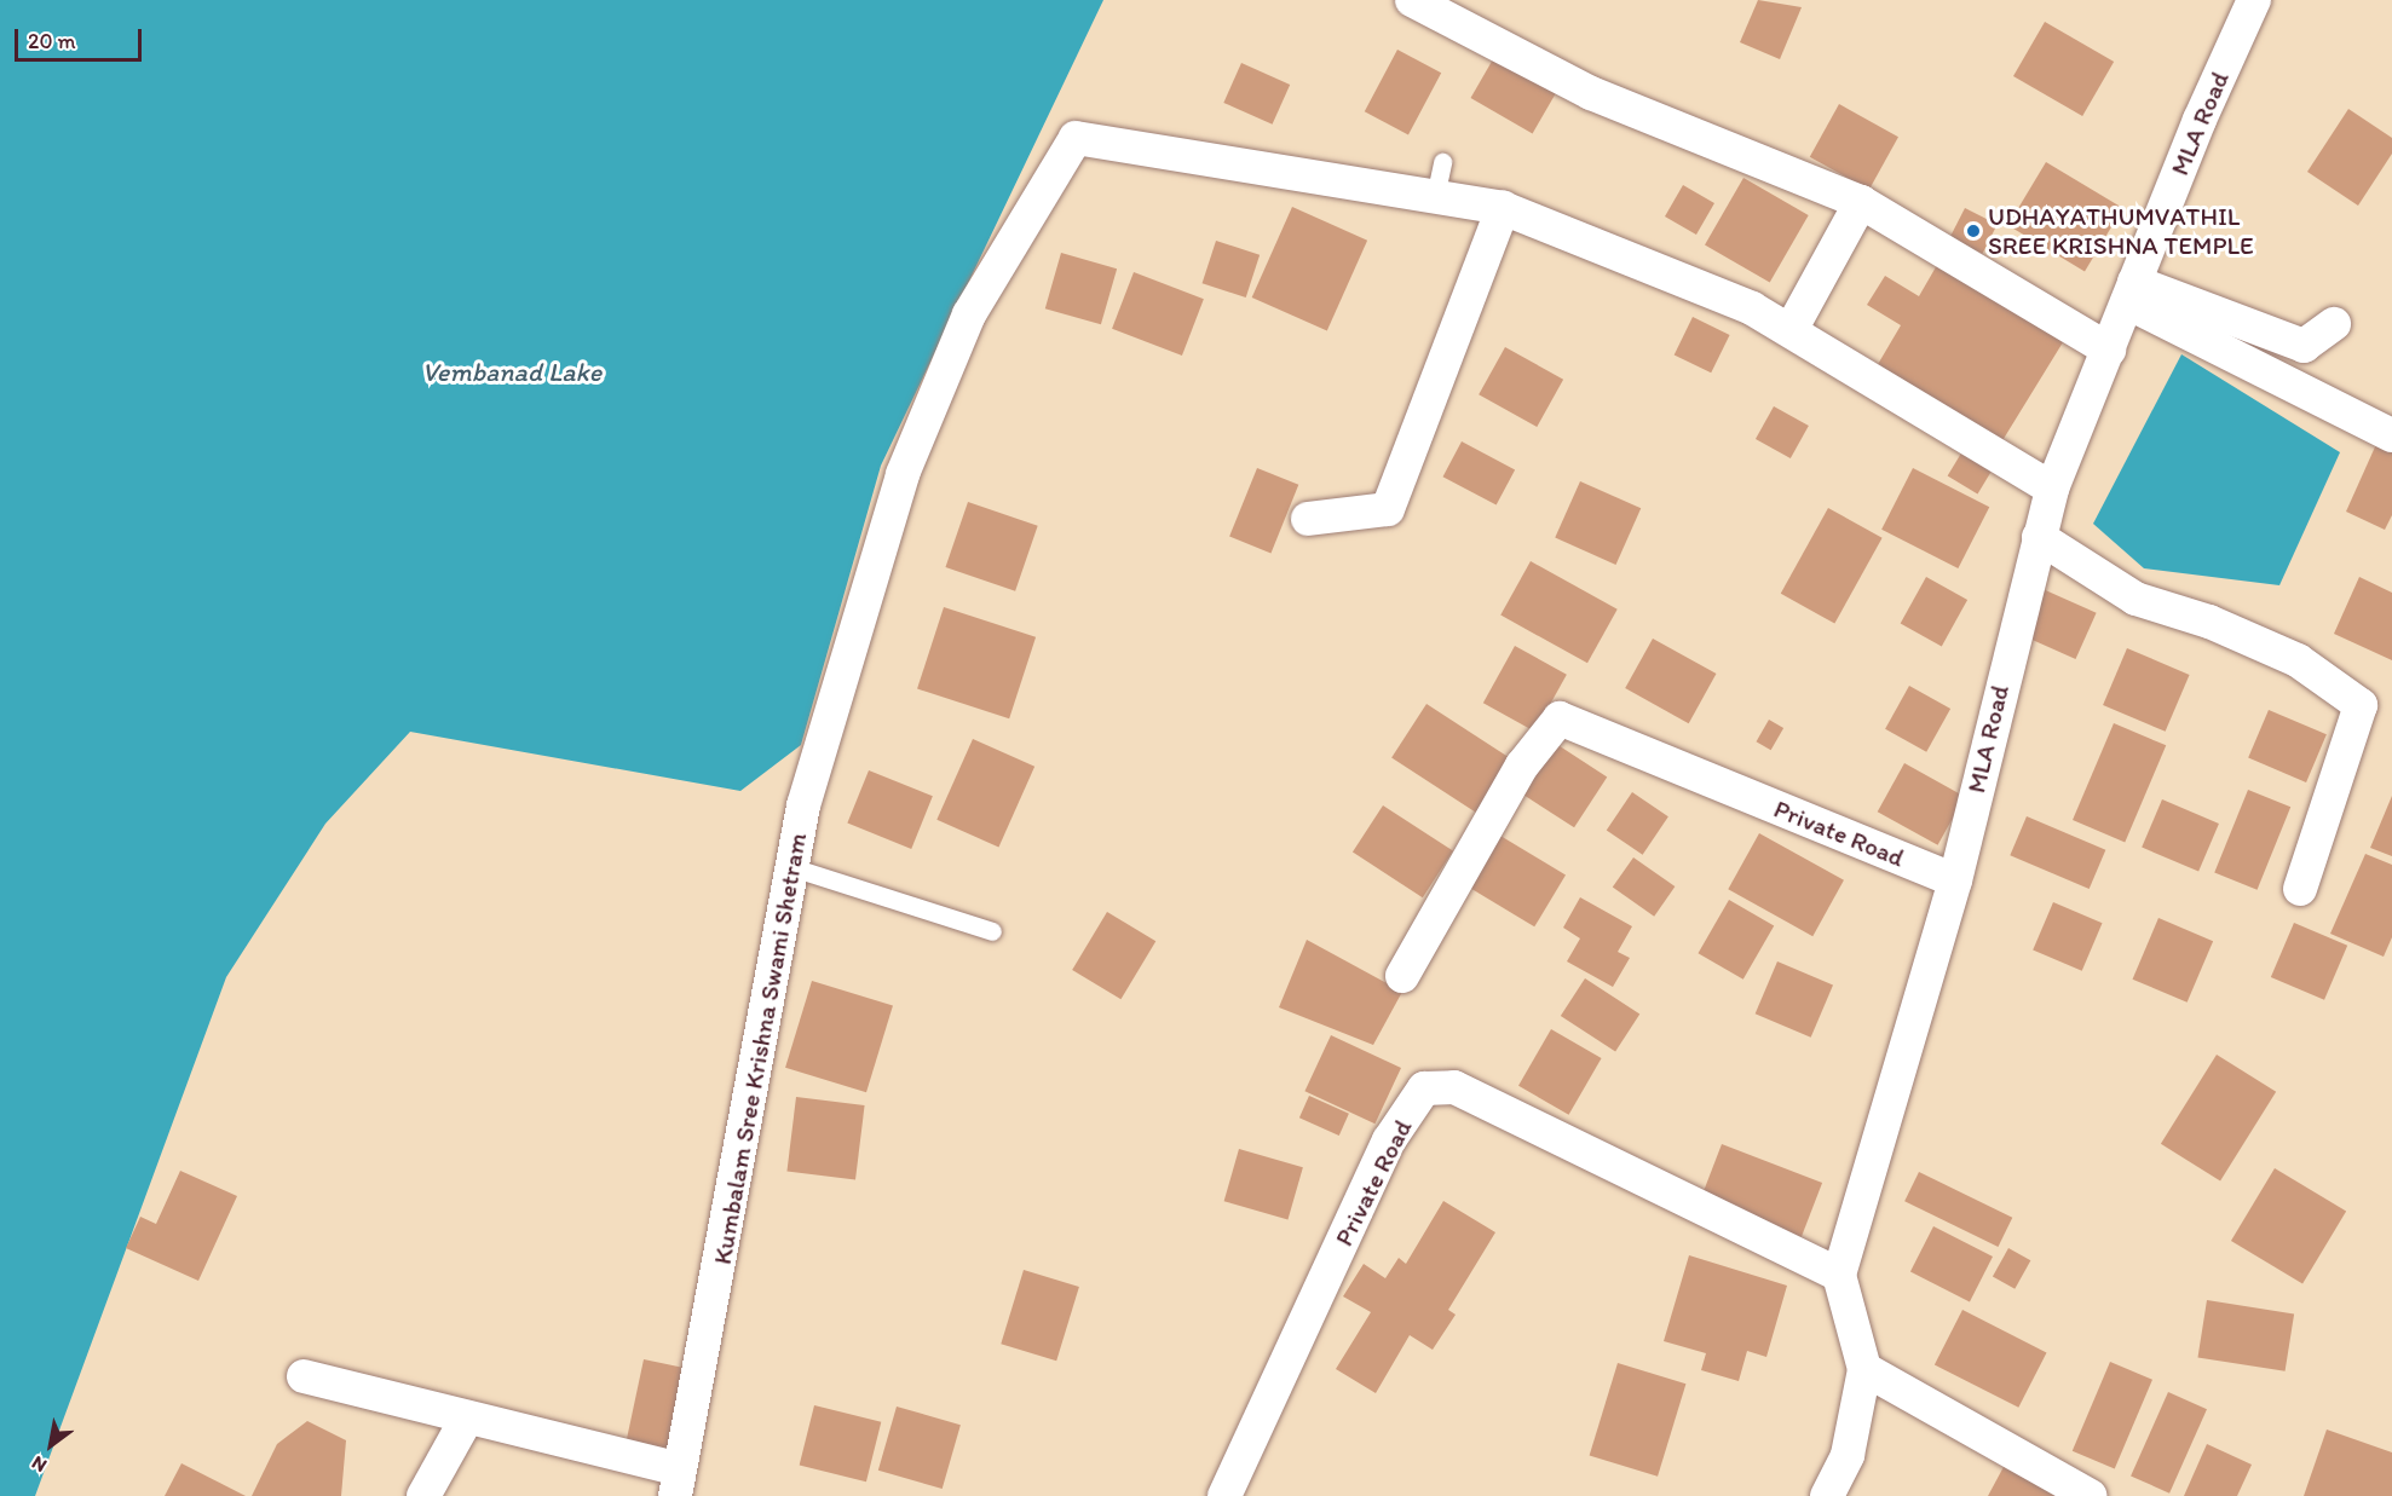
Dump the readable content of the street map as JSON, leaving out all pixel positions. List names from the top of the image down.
{
  "streets": {
    "street": ["MLA Road", "Private Road", "Kumbalam Sree Krishna Swami Shetram"]
  },
  "crossings": [
    ["MLA Road", "Private Road"],
    ["MLA Road", "Kumbalam Sree Krishna Swami Shetram"]
  ],
  "water": ["Vembanad Lake"],
  "places": ["UDHAYATHUMVATHIL SREE KRISHNA TEMPLE"],
  "scale_bar": "20 m",
  "north": "bottom left"
}
